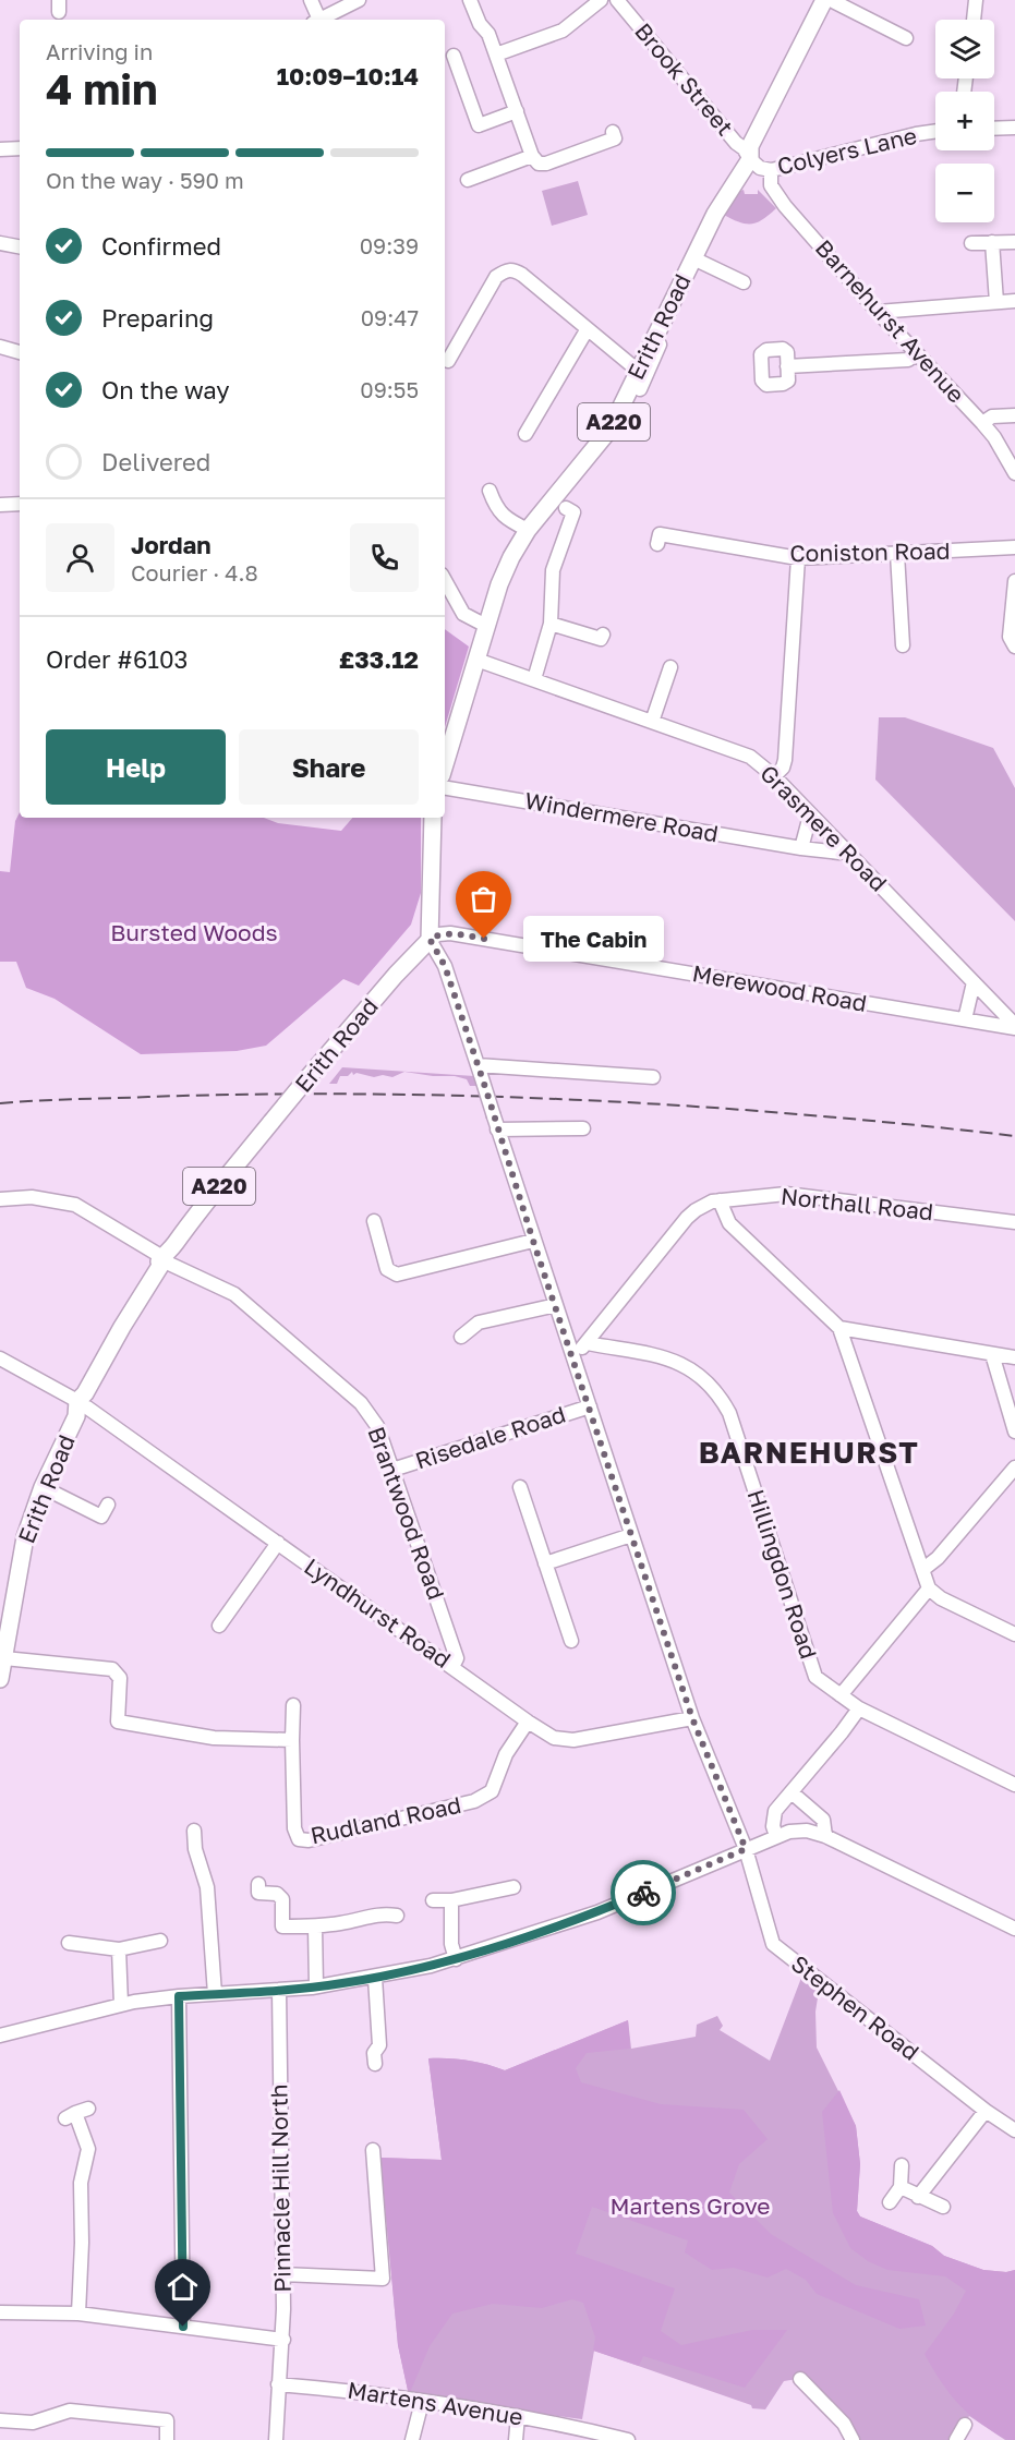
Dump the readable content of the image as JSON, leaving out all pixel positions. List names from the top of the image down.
{
  "streets": {
    "main road": ["Erith Road", "A220"],
    "street": [
      "Brook Street",
      "Colyers Lane",
      "Barnehurst Avenue",
      "Coniston Road",
      "Windermere Road",
      "Grasmere Road",
      "Merewood Road",
      "Northall Road",
      "Risedale Road",
      "Brantwood Road",
      "Hillingdon Road",
      "Lyndhurst Road",
      "Rudland Road",
      "Stephen Road",
      "Pinnacle Hill North",
      "Martens Avenue"
    ]
  },
  "crossings": [
    ["Brook Street", "Colyers Lane"],
    ["Brook Street", "Erith Road"],
    ["Brook Street", "A220"],
    ["Colyers Lane", "Barnehurst Avenue"],
    ["Colyers Lane", "Erith Road"],
    ["Colyers Lane", "A220"],
    ["Erith Road", "A220"],
    ["Erith Road", "Grasmere Road"],
    ["Erith Road", "Merewood Road"],
    ["Erith Road", "Brantwood Road"],
    ["Erith Road", "Lyndhurst Road"],
    ["Erith Road", "Stephen Road"],
    ["Windermere Road", "Grasmere Road"],
    ["Grasmere Road", "Merewood Road"],
    ["Merewood Road", "Stephen Road"],
    ["Northall Road", "Hillingdon Road"],
    ["Northall Road", "Stephen Road"],
    ["Risedale Road", "Brantwood Road"],
    ["Risedale Road", "Stephen Road"],
    ["Brantwood Road", "Lyndhurst Road"],
    ["Lyndhurst Road", "Rudland Road"],
    ["Lyndhurst Road", "Stephen Road"],
    ["Pinnacle Hill North", "Martens Avenue"]
  ],
  "districts": ["BARNEHURST"],
  "parks": ["Bursted Woods", "Martens Grove"],
  "places": ["The Cabin"],
  "page": {
    "map_buttons": ["+", "−"],
    "heading": ["4 min", "Arriving in", "10:09–10:14"],
    "panel": [
      "Jordan",
      "Courier · 4.8",
      "Order #6103",
      "£33.12"
    ],
    "bar": "On the way · 590 m",
    "list": [
      ["Confirmed", "09:39"],
      ["Preparing", "09:47"],
      ["On the way", "09:55"],
      "Delivered"
    ],
    "buttons": ["Help", "Share"],
    "bubble": "The Cabin"
  }
}
